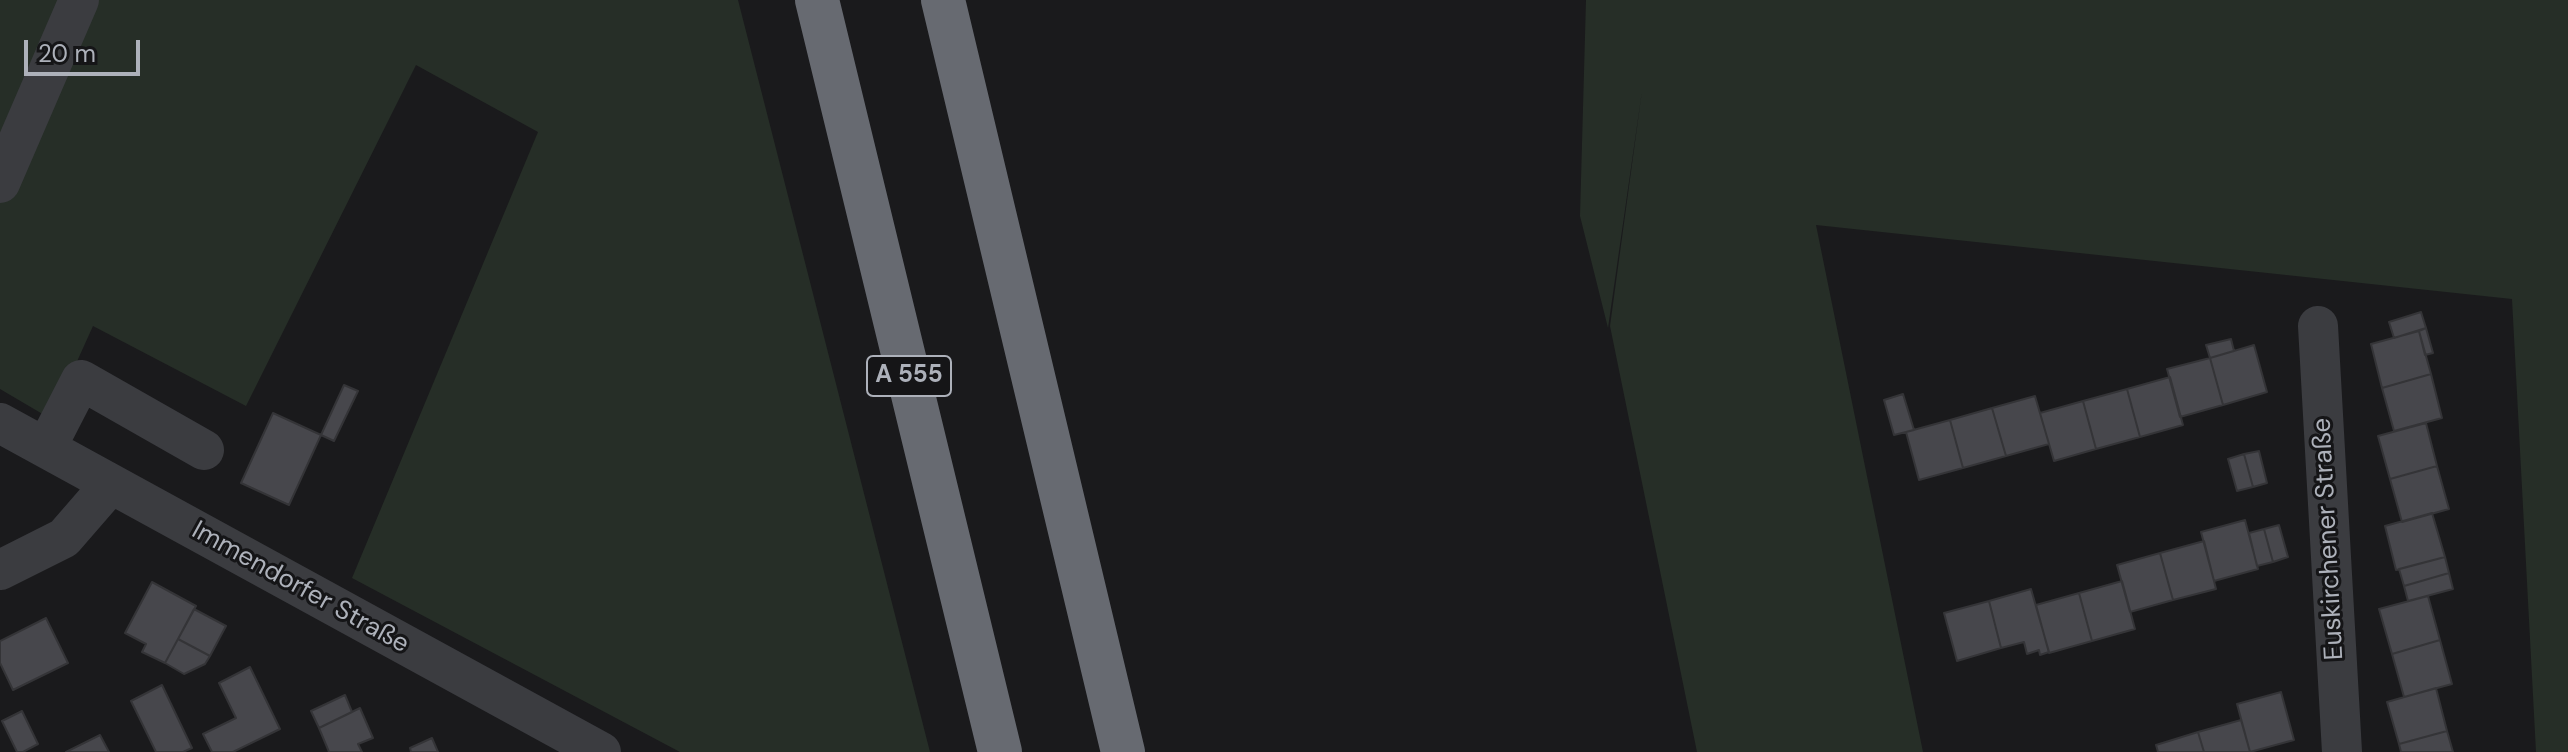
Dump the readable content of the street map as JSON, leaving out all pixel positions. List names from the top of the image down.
{
  "streets": {
    "highway": ["A 555"],
    "street": ["Euskirchener Straße", "Immendorfer Straße"]
  },
  "scale_bar": "20 m"
}
